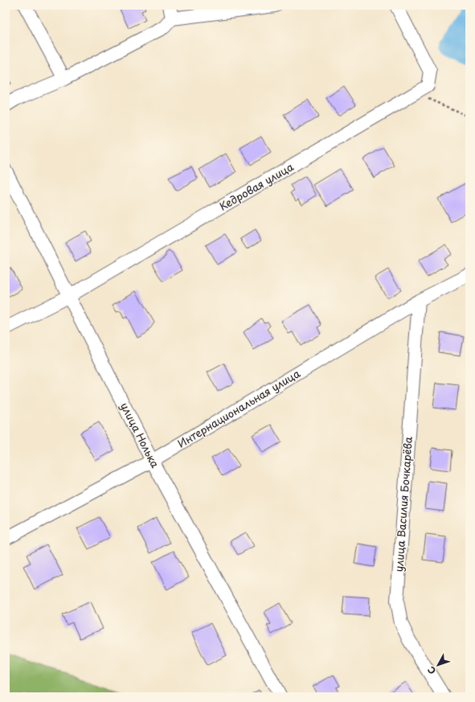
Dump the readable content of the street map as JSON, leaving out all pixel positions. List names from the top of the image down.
{
  "streets": {
    "street": [
      "Кедровая улица",
      "Интернациональная улица",
      "улица Нолька",
      "улица Василия Бочкарёва"
    ]
  },
  "crossings": [
    ["Кедровая улица", "улица Нолька"],
    ["Интернациональная улица", "улица Нолька"],
    ["Интернациональная улица", "улица Василия Бочкарёва"]
  ],
  "north": "bottom left"
}
